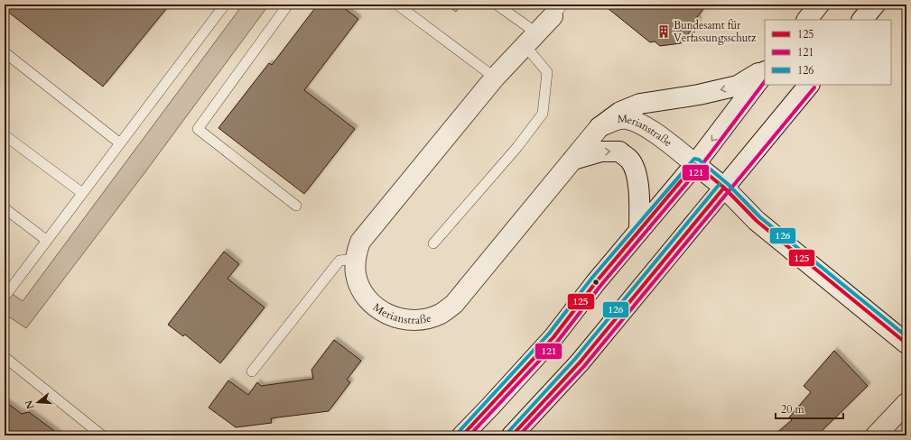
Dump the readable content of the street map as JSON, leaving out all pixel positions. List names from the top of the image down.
{
  "streets": {
    "street": ["Merianstraße"]
  },
  "places": {
    "building": ["Bundesamt für Verfassungsschutz"]
  },
  "lines": ["transit line 121", "transit line 126", "transit line 125"],
  "legend": ["125", "121", "126"],
  "scale_bar": "20 m",
  "north": "left"
}
